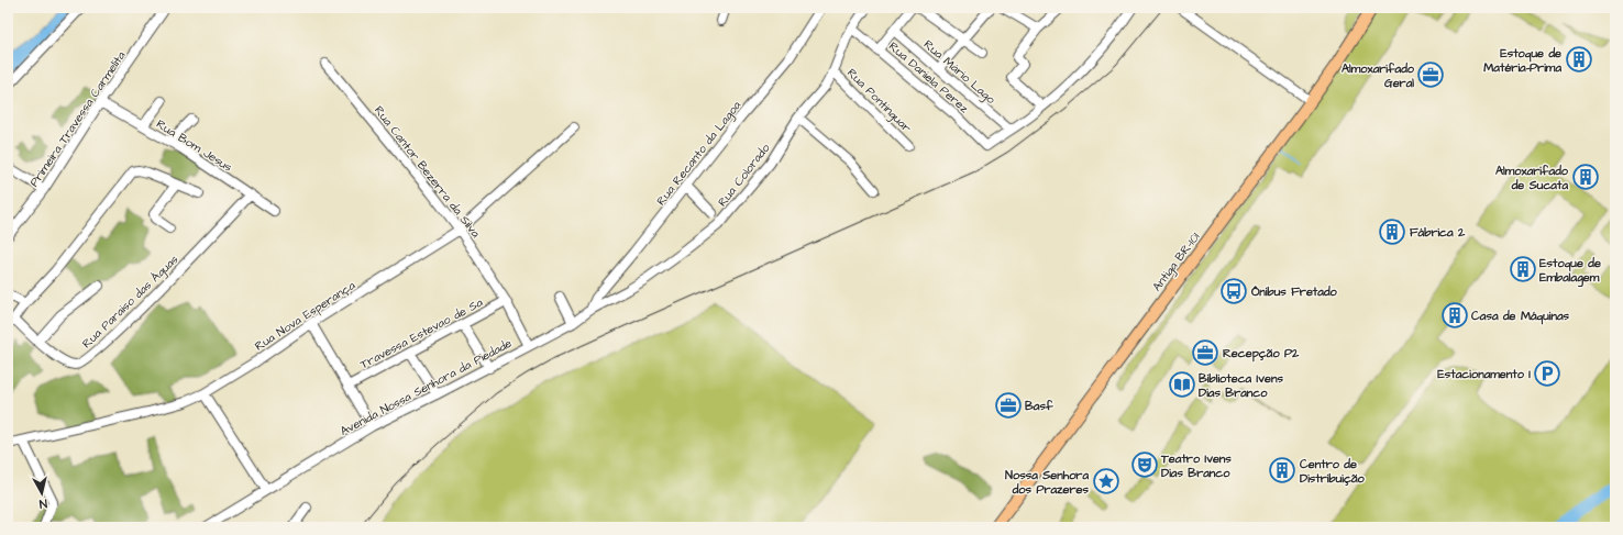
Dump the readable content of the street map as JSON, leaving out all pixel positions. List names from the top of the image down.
{
  "streets": {
    "main road": ["Antiga BR-101"],
    "street": [
      "Rua Mário Lago",
      "Rua Daniela Perez",
      "Rua Pontinguar",
      "Primeira Travessa Carmelita",
      "Rua Bom Jesus",
      "Rua Recanto da Lagoa",
      "Rua Cantor Bezerra da Silva",
      "Rua Colorado",
      "Rua Paraiso das Águas",
      "Rua Nova Esperança",
      "Travessa Estevao de Sa",
      "Avenida Nossa Senhora da Piedade"
    ]
  },
  "crossings": [
    ["Rua Mário Lago", "Rua Daniela Perez"],
    ["Rua Daniela Perez", "Rua Colorado"],
    ["Rua Pontinguar", "Rua Colorado"],
    ["Primeira Travessa Carmelita", "Rua Bom Jesus"],
    ["Rua Bom Jesus", "Rua Paraiso das Águas"],
    ["Rua Recanto da Lagoa", "Rua Colorado"],
    ["Rua Recanto da Lagoa", "Avenida Nossa Senhora da Piedade"],
    ["Rua Cantor Bezerra da Silva", "Rua Nova Esperança"],
    ["Rua Cantor Bezerra da Silva", "Travessa Estevao de Sa"],
    ["Rua Cantor Bezerra da Silva", "Avenida Nossa Senhora da Piedade"],
    ["Rua Colorado", "Avenida Nossa Senhora da Piedade"]
  ],
  "places": {
    "building": [
      "Estoque de Matéria-Prima",
      "Almoxarifado de Sucata",
      "Fábrica 2",
      "Estoque de Embalagem",
      "Casa de Máquinas",
      "Centro de Distribuição"
    ],
    "office": ["Almoxarifado Geral", "Recepção P2", "Basf"],
    "bus stop": ["Ônibus Fretado"],
    "parking": ["Estacionamento I"],
    "library": ["Biblioteca Ivens Dias Branco"],
    "theatre": ["Teatro Ivens Dias Branco"],
    "place": ["Nossa Senhora dos Prazeres"]
  },
  "north": "bottom"
}
